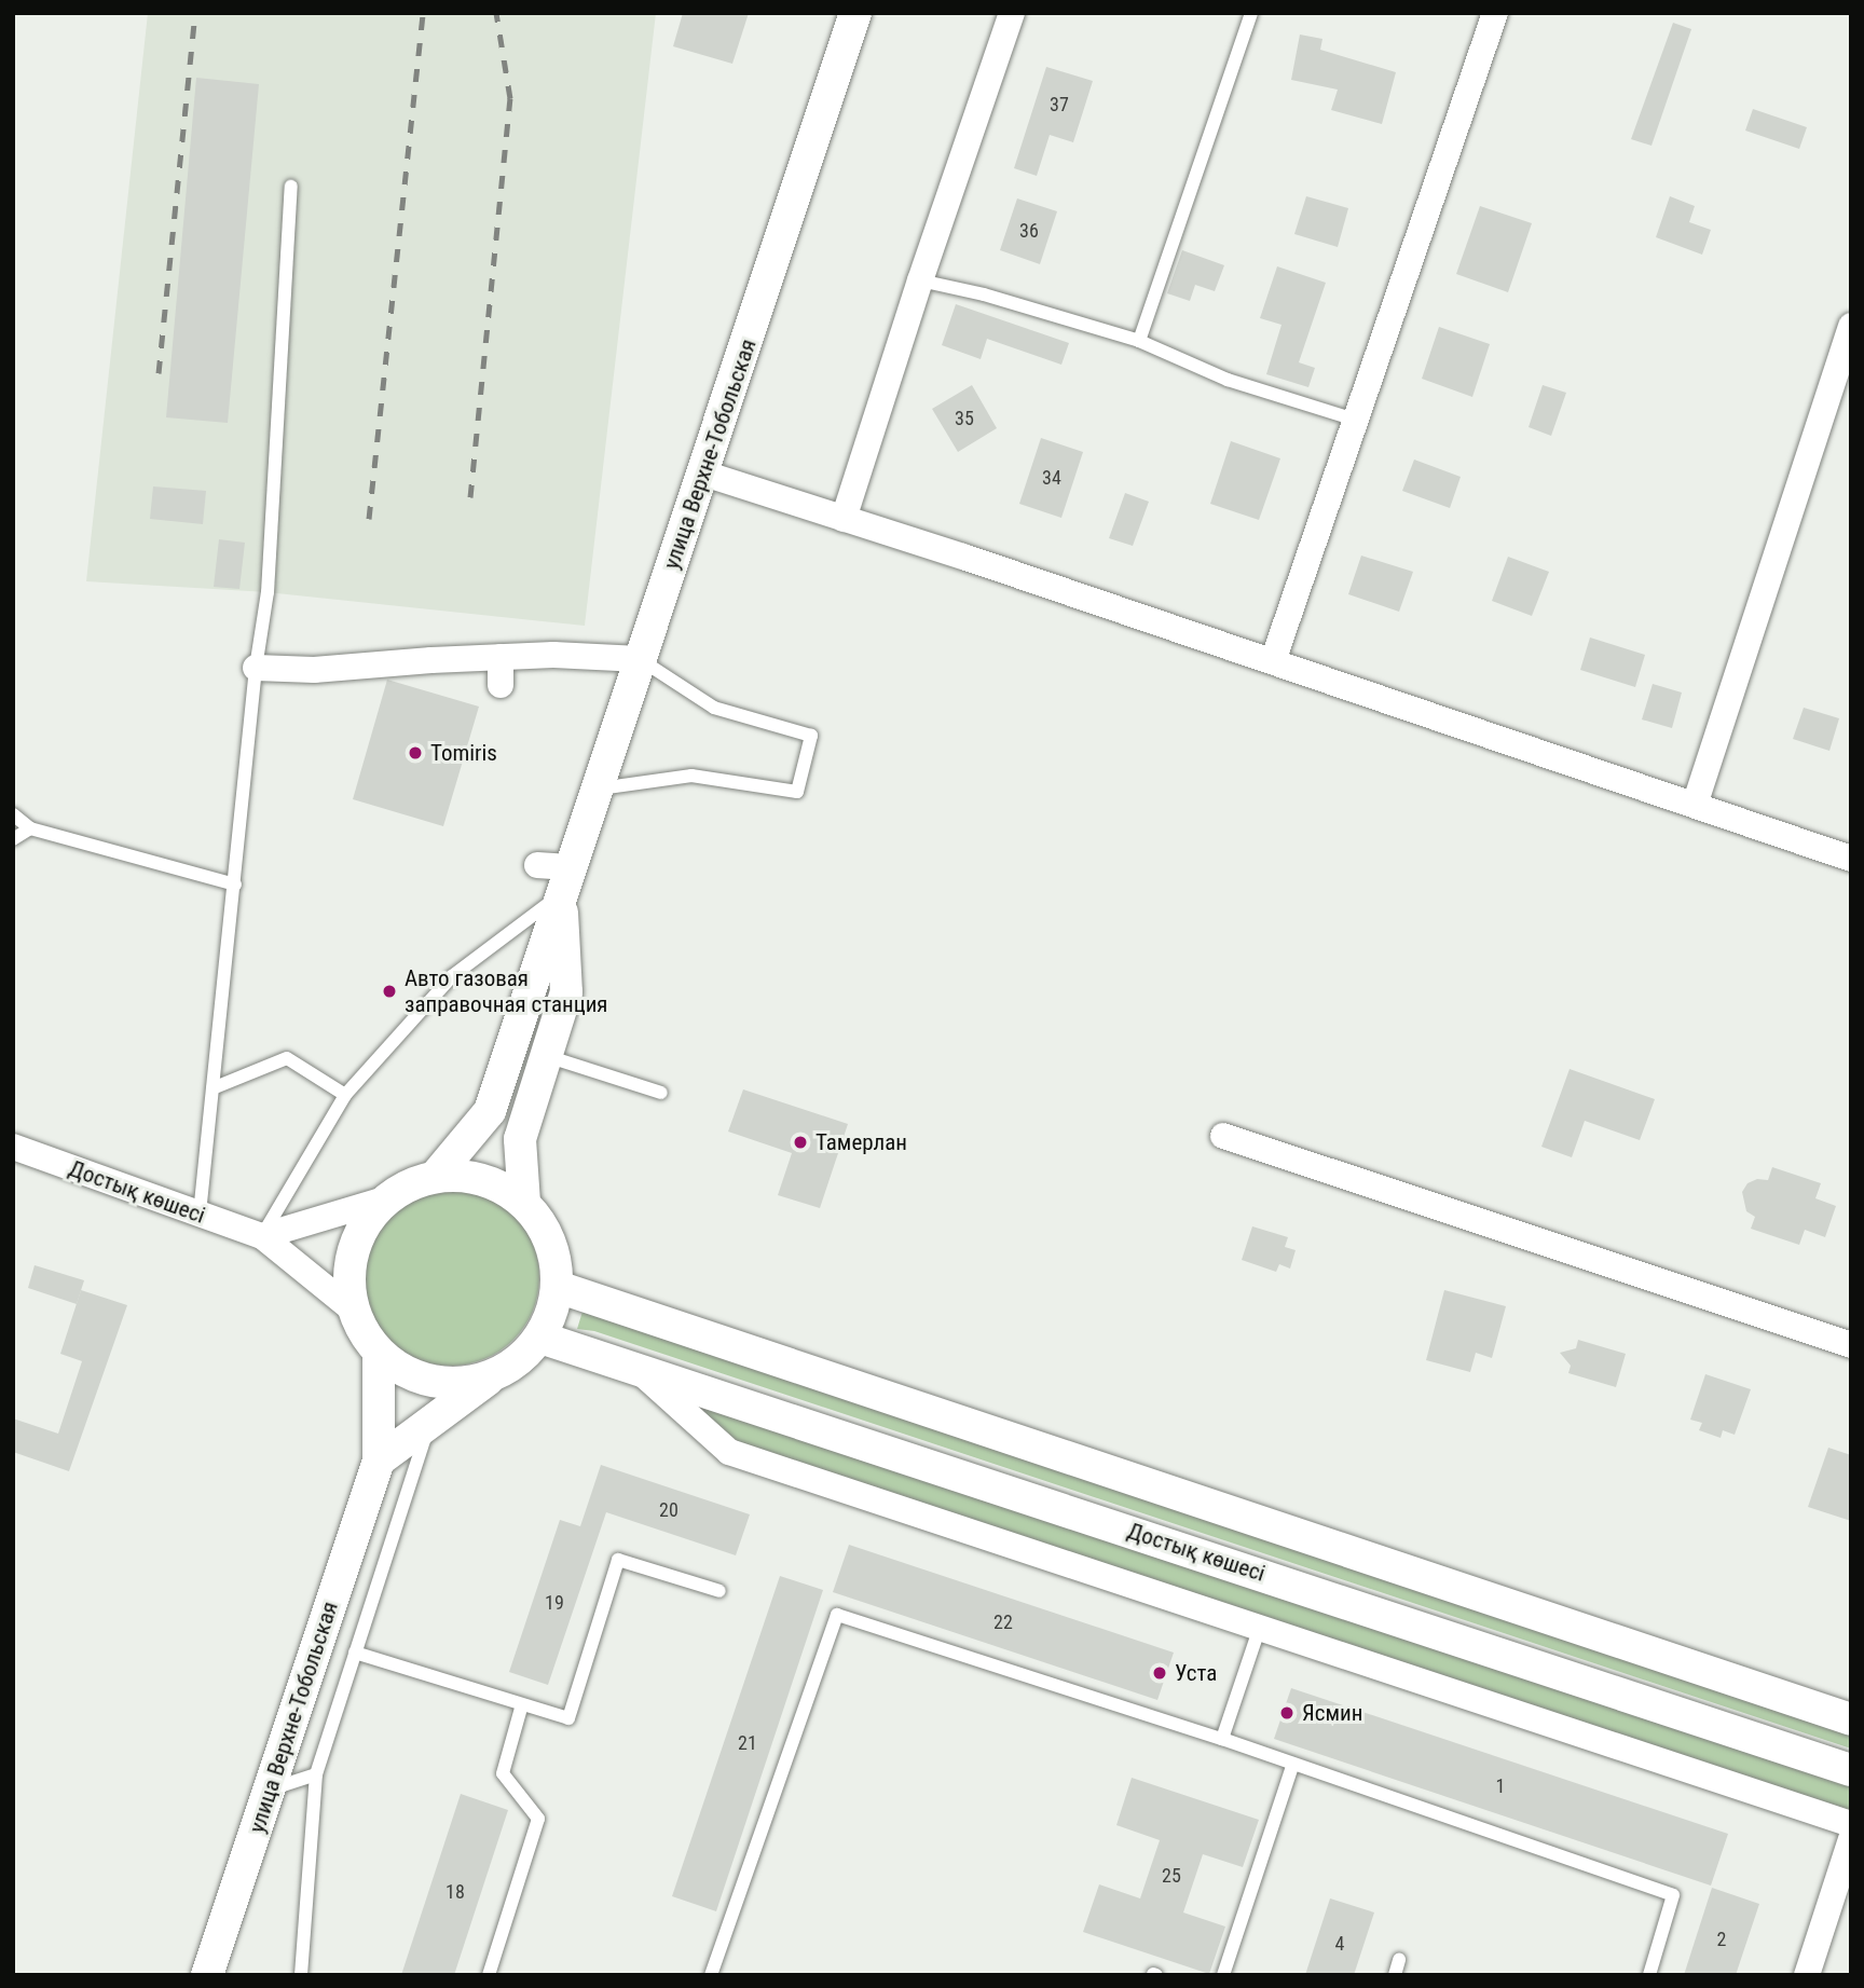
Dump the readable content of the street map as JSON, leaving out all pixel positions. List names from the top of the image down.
{
  "streets": {
    "street": ["улица Верхне-Тобольская", "Достық көшесі"]
  },
  "crossings": [
    ["улица Верхне-Тобольская", "Достық көшесі"]
  ],
  "places": [
    "Tomiris",
    "Авто газовая заправочная станция",
    "Тамерлан",
    "Уста",
    "Ясмин"
  ],
  "house_numbers": [
    "37",
    "36",
    "35",
    "34",
    "20",
    "19",
    "22",
    "21",
    "1",
    "25",
    "18",
    "2",
    "4"
  ]
}
